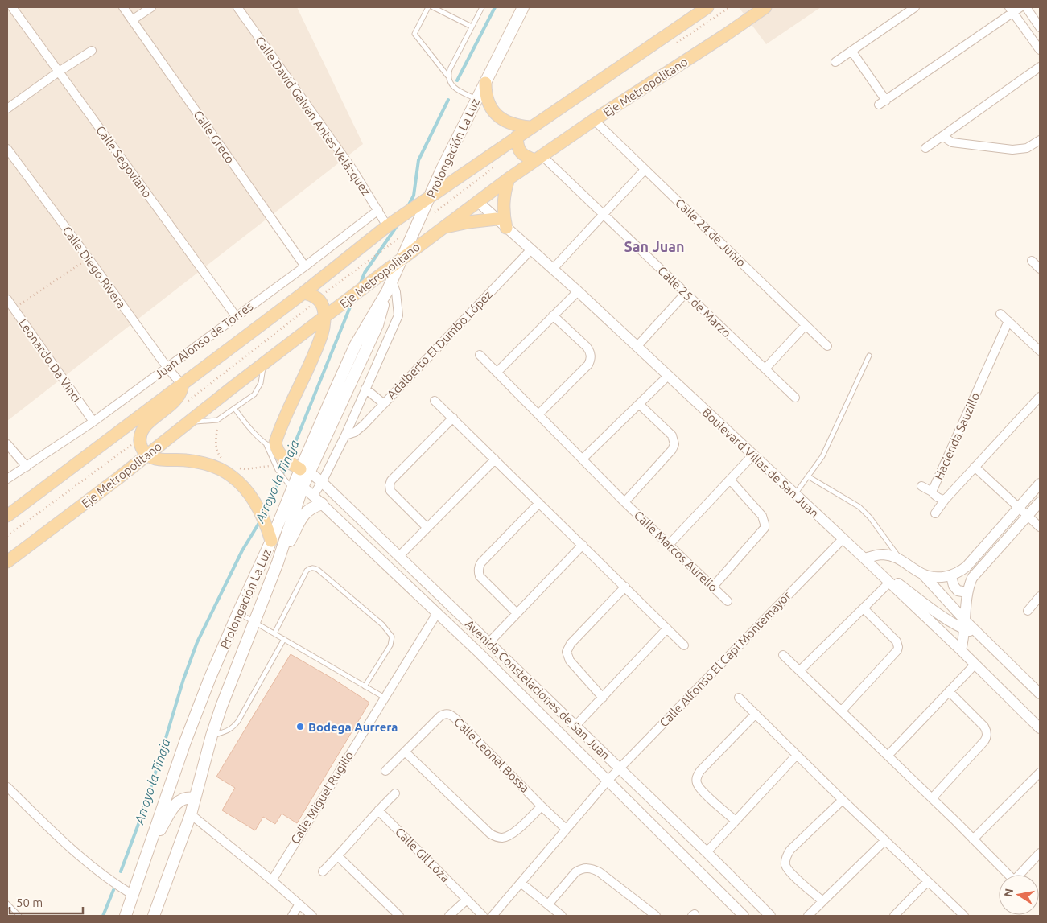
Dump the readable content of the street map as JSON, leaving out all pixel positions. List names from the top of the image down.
{
  "streets": {
    "main road": ["Eje Metropolitano", "Prolongación La Luz"],
    "street": [
      "Calle David Galvan Antes Velázquez",
      "Calle Greco",
      "Calle Segoviano",
      "Calle 24 de Junio",
      "Calle Diego Rivera",
      "Calle 25 de Marzo",
      "Juan Alonso de Torres",
      "Adalberto El Dumbo López",
      "Leonardo Da Vinci",
      "Hacienda Sauzillo",
      "Boulevard Villas de San Juan",
      "Calle Marcos Aurelio",
      "Calle Alfonso El Capi Montemayor",
      "Avenida Constelaciones de San Juan",
      "Calle Leonel Bossa",
      "Calle Miguel Rugilio",
      "Calle Gil Loza"
    ]
  },
  "crossings": [
    ["Eje Metropolitano", "Prolongación La Luz"],
    ["Eje Metropolitano", "Calle 24 de Junio"],
    ["Eje Metropolitano", "Calle 25 de Marzo"],
    ["Eje Metropolitano", "Boulevard Villas de San Juan"],
    ["Calle David Galvan Antes Velázquez", "Juan Alonso de Torres"],
    ["Calle Greco", "Juan Alonso de Torres"],
    ["Prolongación La Luz", "Avenida Constelaciones de San Juan"],
    ["Calle Segoviano", "Juan Alonso de Torres"],
    ["Calle Diego Rivera", "Juan Alonso de Torres"],
    ["Juan Alonso de Torres", "Leonardo Da Vinci"],
    ["Adalberto El Dumbo López", "Boulevard Villas de San Juan"],
    ["Boulevard Villas de San Juan", "Calle Alfonso El Capi Montemayor"],
    ["Calle Alfonso El Capi Montemayor", "Avenida Constelaciones de San Juan"],
    ["Calle Alfonso El Capi Montemayor", "Calle Leonel Bossa"],
    ["Avenida Constelaciones de San Juan", "Calle Miguel Rugilio"]
  ],
  "districts": ["San Juan"],
  "water": ["Arroyo la Tinaja"],
  "places": ["Bodega Aurrera"],
  "scale_bar": "50 m",
  "north": "left"
}
